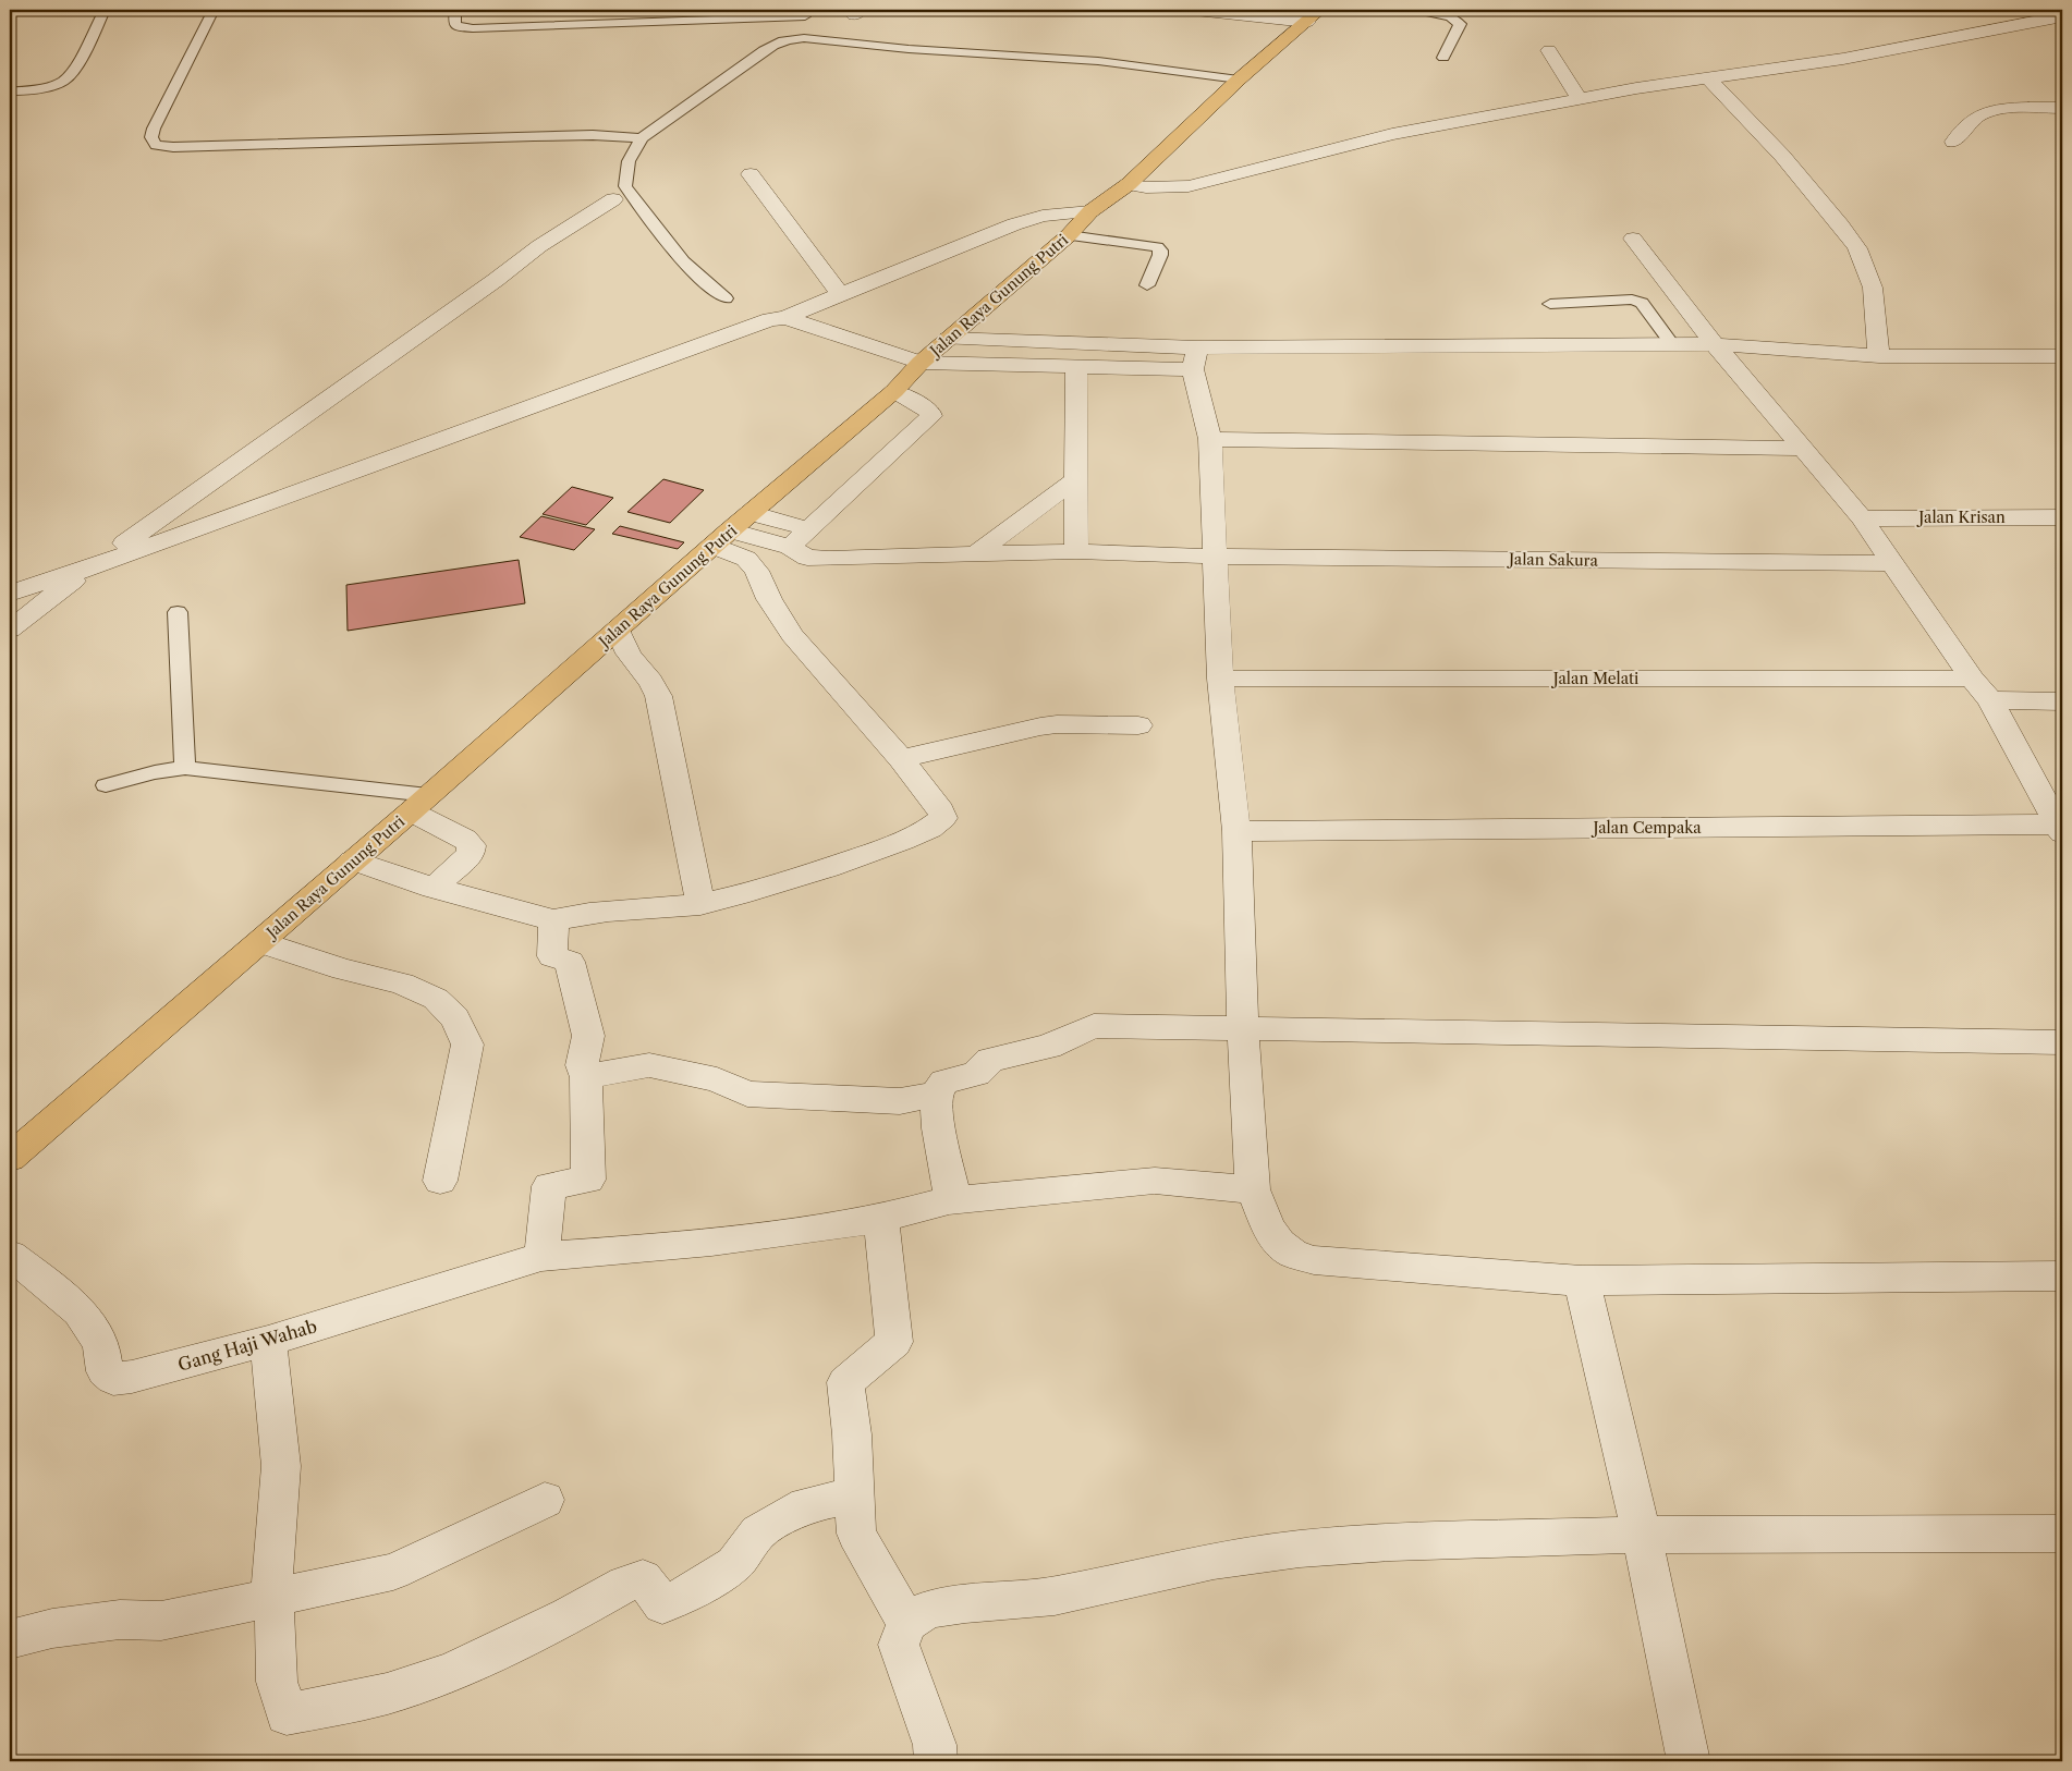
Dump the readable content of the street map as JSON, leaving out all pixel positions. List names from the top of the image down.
{
  "streets": {
    "main road": ["Jalan Raya Gunung Putri"],
    "street": [
      "Jalan Krisan",
      "Jalan Sakura",
      "Jalan Melati",
      "Jalan Cempaka",
      "Gang Haji Wahab"
    ]
  },
  "crossings": [
    ["Jalan Raya Gunung Putri", "Jalan Sakura"]
  ]
}
